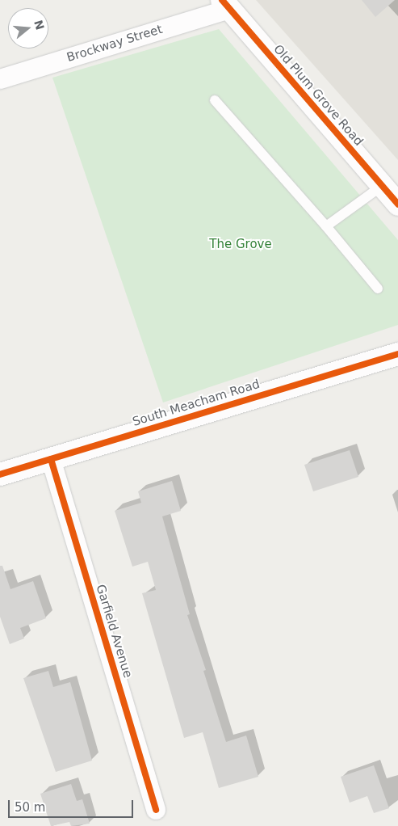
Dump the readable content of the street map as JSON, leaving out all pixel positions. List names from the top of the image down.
{
  "streets": {
    "main road": ["Old Plum Grove Road", "South Meacham Road"],
    "street": ["Brockway Street", "Garfield Avenue"]
  },
  "crossings": [
    ["Brockway Street", "Old Plum Grove Road"],
    ["South Meacham Road", "Garfield Avenue"]
  ],
  "parks": ["The Grove"],
  "scale_bar": "50 m",
  "north": "right"
}
